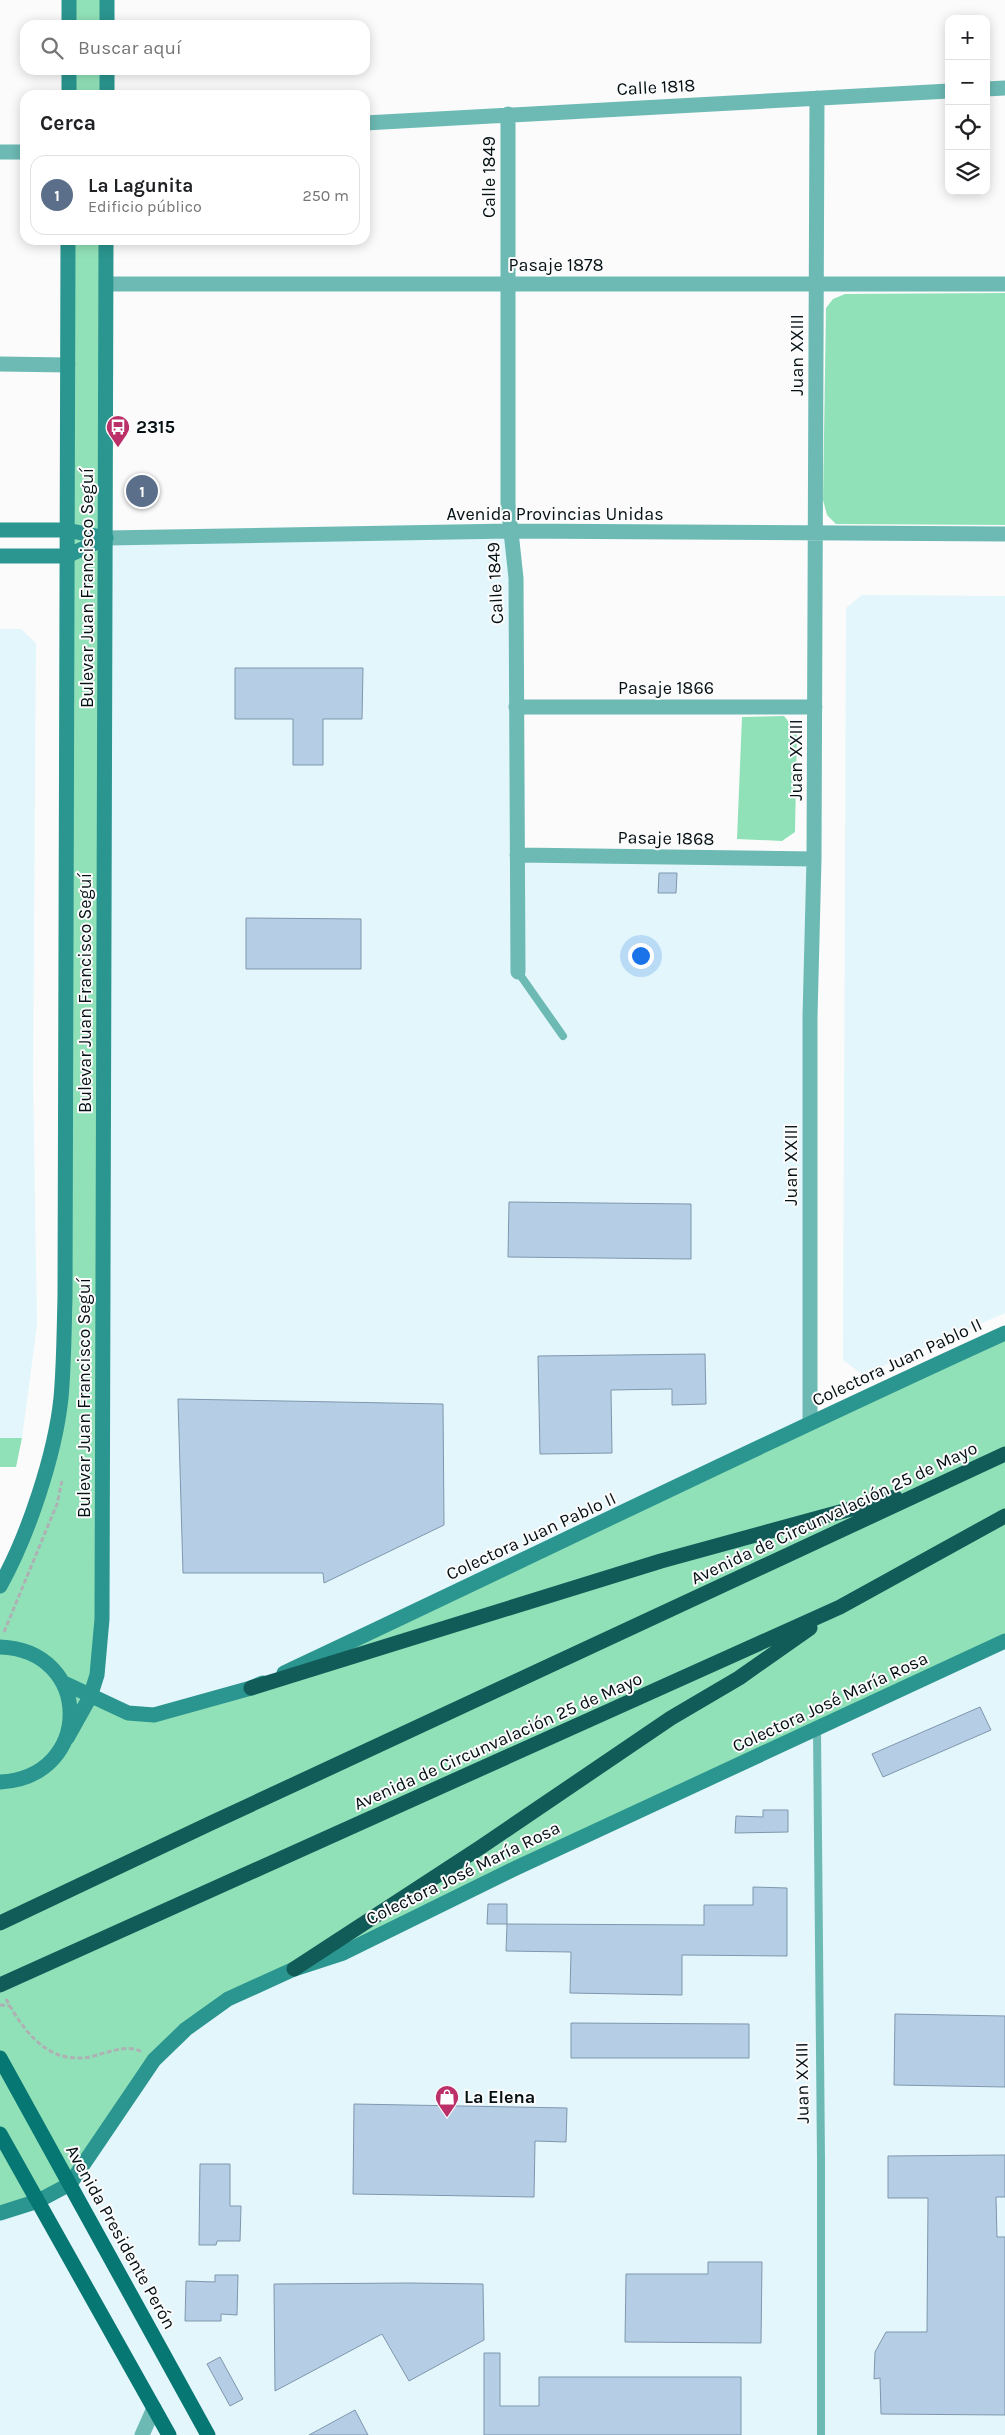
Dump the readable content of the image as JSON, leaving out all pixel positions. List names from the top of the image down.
{
  "streets": {
    "highway": ["Avenida de Circunvalación 25 de Mayo"],
    "main road": [
      "Avenida Provincias Unidas",
      "Bulevar Juan Francisco Seguí",
      "Colectora Juan Pablo II",
      "Colectora José María Rosa",
      "Avenida Presidente Perón"
    ],
    "street": [
      "Calle 1818",
      "Calle 1849",
      "Pasaje 1878",
      "Juan XXIII",
      "Pasaje 1866",
      "Pasaje 1868"
    ]
  },
  "crossings": [
    ["Calle 1818", "Calle 1849"],
    ["Calle 1818", "Juan XXIII"],
    ["Calle 1849", "Pasaje 1878"],
    ["Calle 1849", "Avenida Provincias Unidas"],
    ["Calle 1849", "Pasaje 1866"],
    ["Calle 1849", "Pasaje 1868"],
    ["Pasaje 1878", "Juan XXIII"],
    ["Pasaje 1878", "Bulevar Juan Francisco Seguí"],
    ["Juan XXIII", "Avenida Provincias Unidas"],
    ["Juan XXIII", "Pasaje 1866"],
    ["Juan XXIII", "Pasaje 1868"],
    ["Juan XXIII", "Colectora Juan Pablo II"],
    ["Juan XXIII", "Colectora José María Rosa"],
    ["Avenida Provincias Unidas", "Bulevar Juan Francisco Seguí"],
    ["Bulevar Juan Francisco Seguí", "Colectora Juan Pablo II"],
    ["Colectora José María Rosa", "Avenida Presidente Perón"]
  ],
  "places": {
    "bus stop": ["2315"],
    "shop": ["La Elena"]
  },
  "page": {
    "map_buttons": ["+", "−"],
    "search": "Buscar aquí",
    "heading": "Cerca",
    "list": [
      {
        "mark": "1",
        "name": "La Lagunita",
        "note": "Edificio público",
        "value": "250 m"
      }
    ],
    "pins": "1"
  }
}
